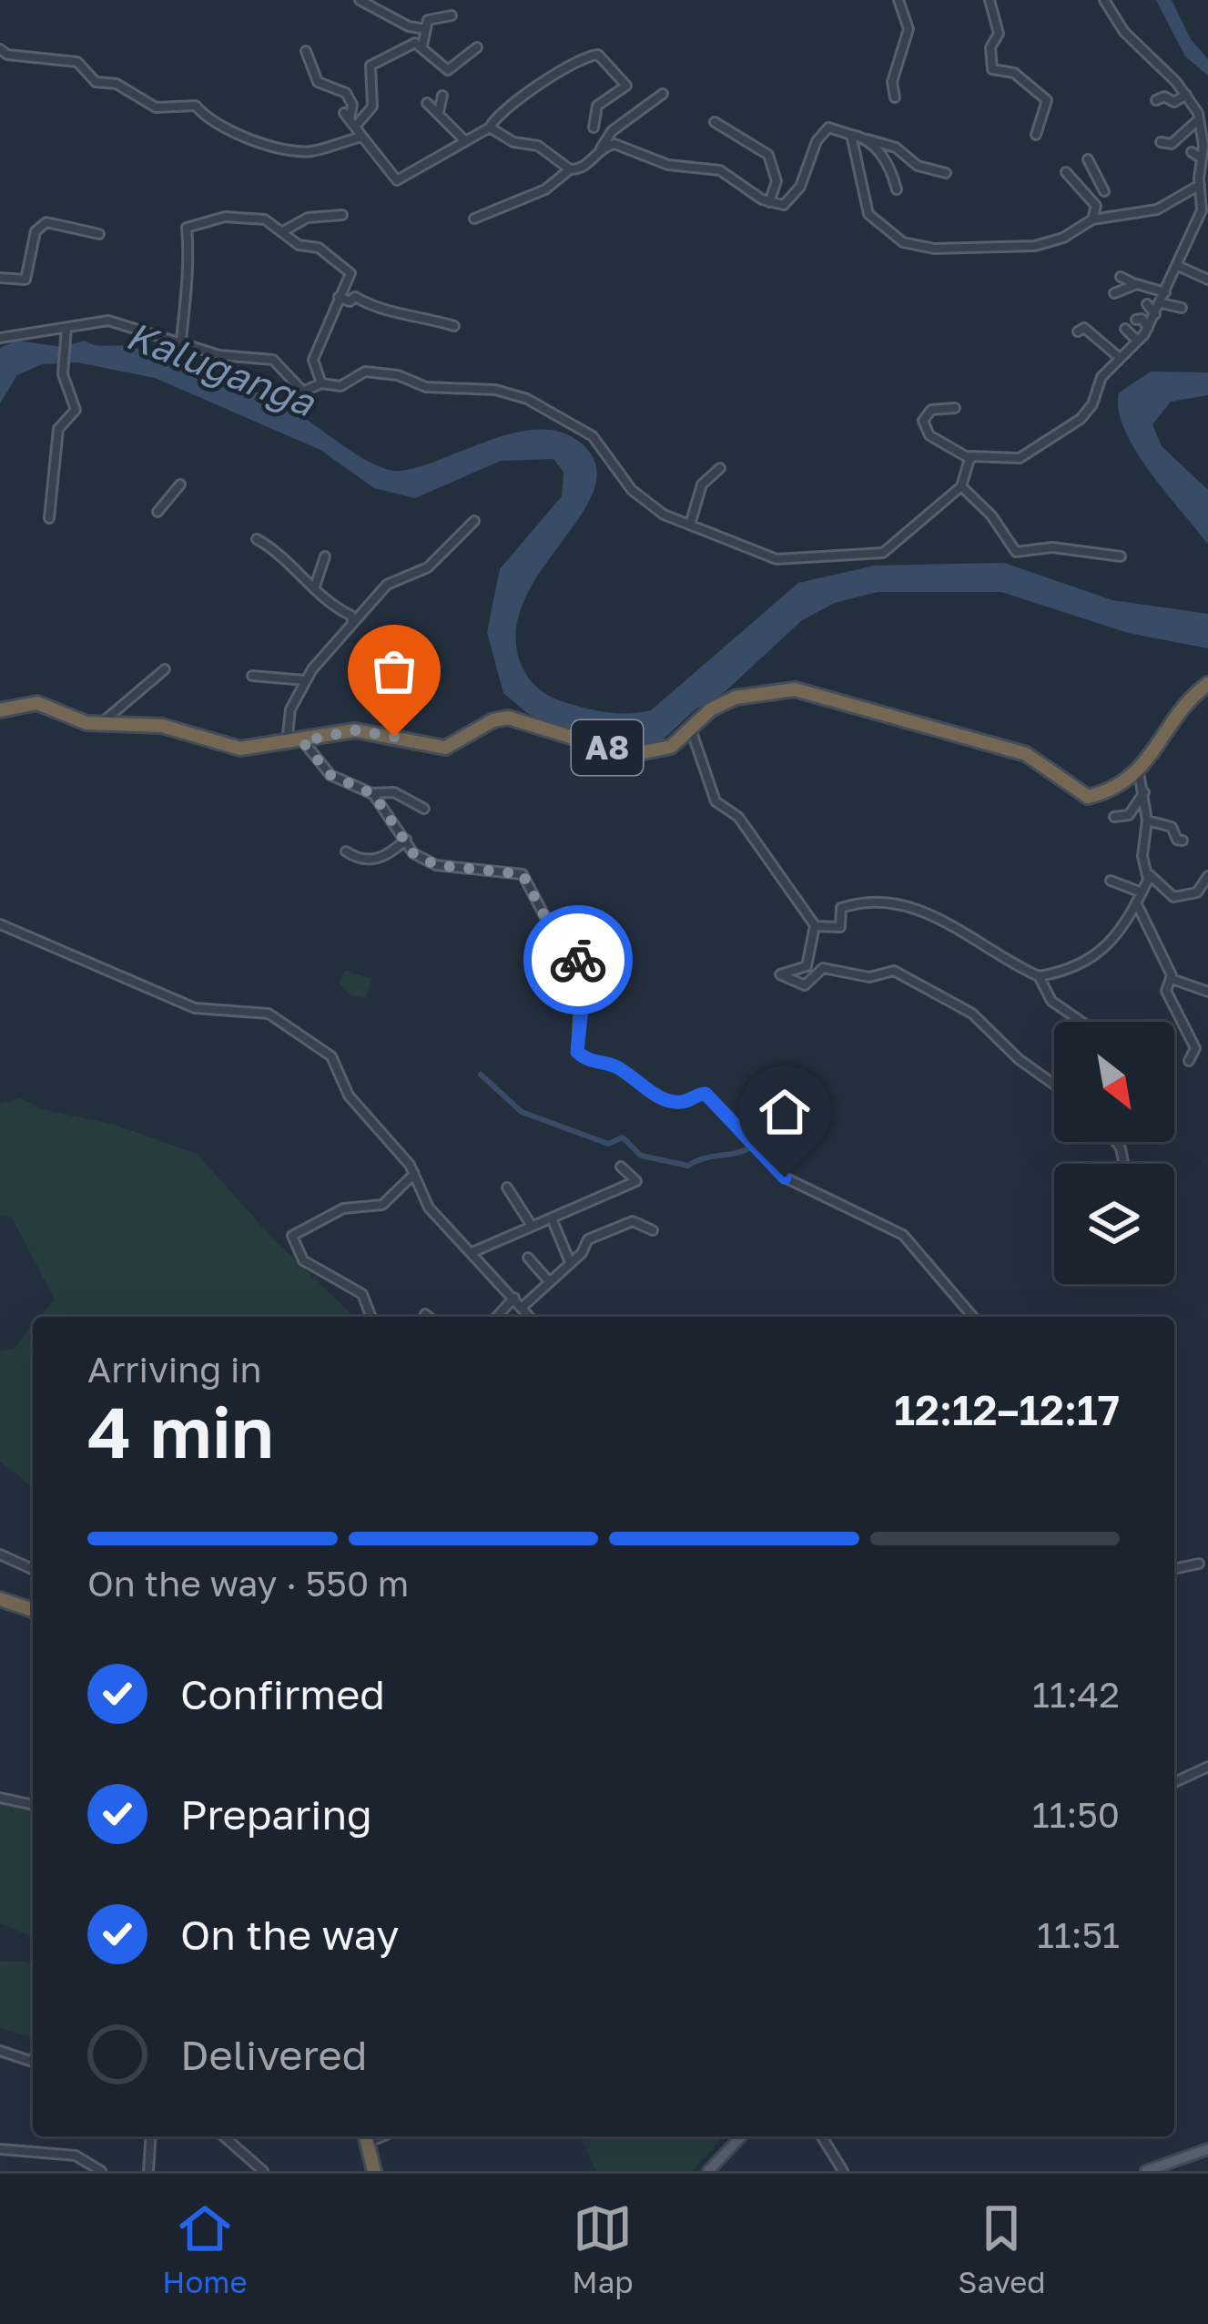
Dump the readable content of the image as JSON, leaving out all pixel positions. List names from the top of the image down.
{
  "streets": {
    "highway": ["A8"]
  },
  "water": ["Kaluganga"],
  "north": "bottom right",
  "page": {
    "heading": ["4 min", "Arriving in", "12:12–12:17"],
    "bar": "On the way · 550 m",
    "list": [
      ["Confirmed", "11:42"],
      ["Preparing", "11:50"],
      ["On the way", "11:51"],
      "Delivered"
    ],
    "tabs": ["Home", "Map", "Saved"]
  }
}
